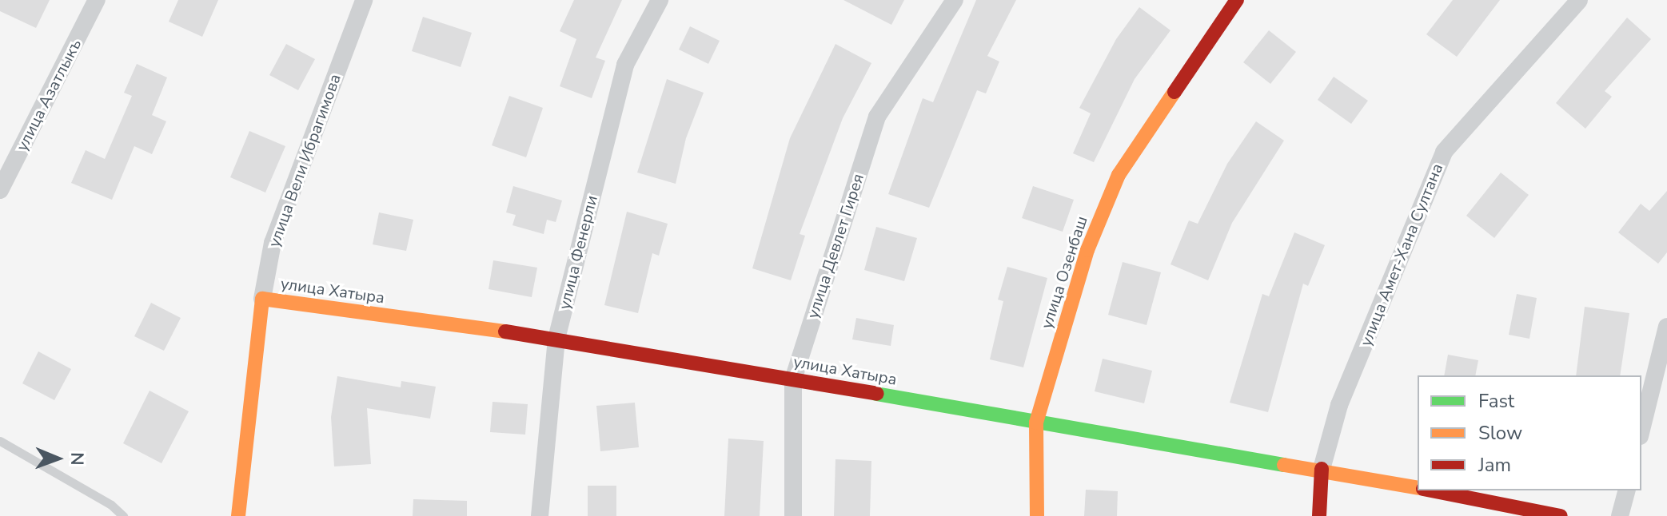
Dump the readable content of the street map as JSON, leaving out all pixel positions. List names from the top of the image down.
{
  "streets": {
    "street": [
      "улица Азатлыкъ",
      "улица Вели Ибрагимова",
      "улица Девлет Гирея",
      "улица Фенерли",
      "улица Амет-Хана Султана",
      "улица Озенбаш",
      "улица Хатыра"
    ]
  },
  "crossings": [
    ["улица Вели Ибрагимова", "улица Хатыра"],
    ["улица Девлет Гирея", "улица Хатыра"],
    ["улица Фенерли", "улица Хатыра"],
    ["улица Амет-Хана Султана", "улица Хатыра"],
    ["улица Озенбаш", "улица Хатыра"]
  ],
  "legend": ["Fast", "Slow", "Jam"],
  "north": "right"
}
